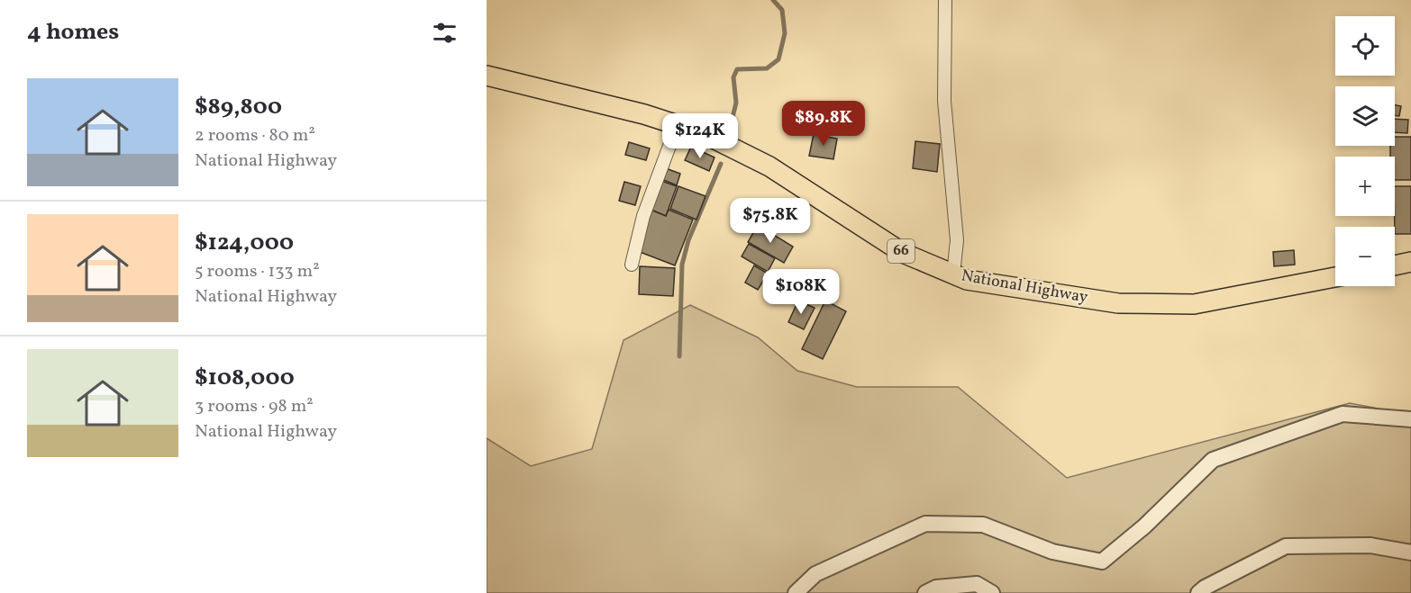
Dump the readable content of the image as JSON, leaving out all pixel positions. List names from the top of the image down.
{
  "streets": {
    "main road": ["66", "National Highway"]
  },
  "page": {
    "heading": "4 homes",
    "map_buttons": ["+", "−"],
    "list": [
      {
        "name": "$89,800",
        "note": "2 rooms · 80 m² · National Highway"
      },
      {
        "name": "$124,000",
        "note": "5 rooms · 133 m² · National Highway"
      },
      {
        "name": "$108,000",
        "note": "3 rooms · 98 m² · National Highway"
      }
    ],
    "price": [
      "$89.8K",
      "$124K",
      "$75.8K",
      "$108K"
    ]
  }
}
